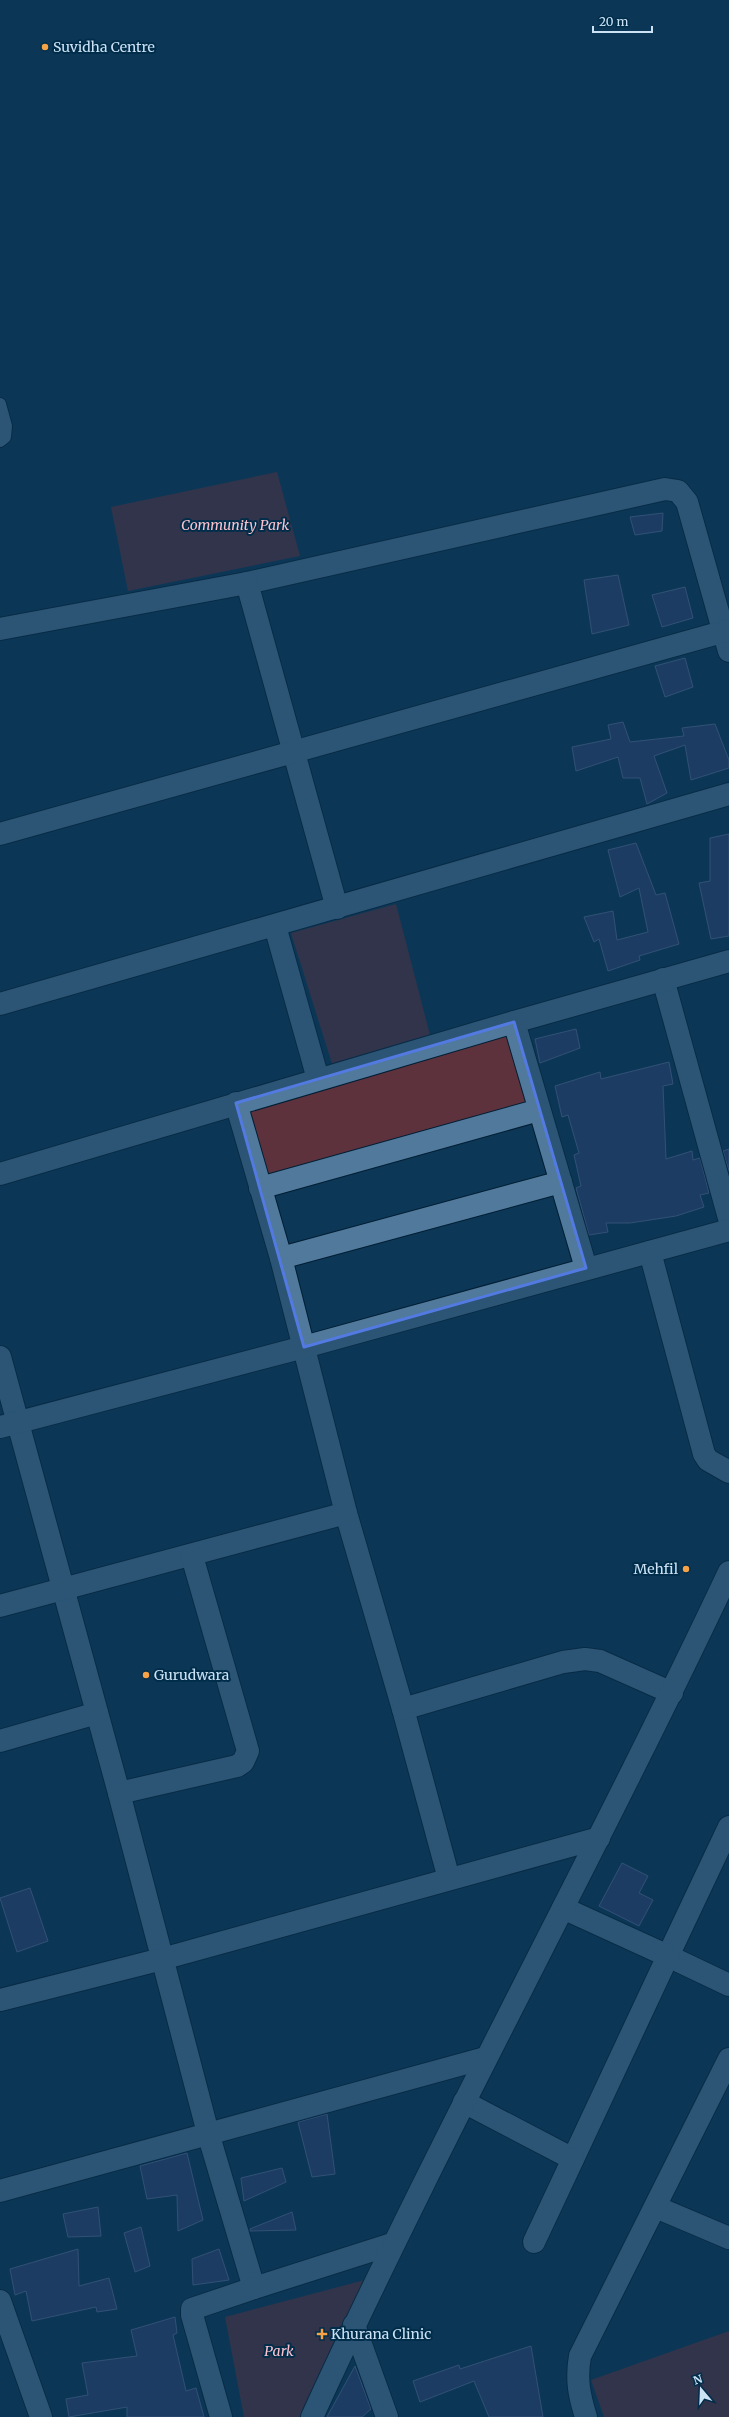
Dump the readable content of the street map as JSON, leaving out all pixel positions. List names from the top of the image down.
{
  "parks": ["Community Park", "Park"],
  "places": {
    "other": ["Suvidha Centre", "Mehfil", "Gurudwara"],
    "health": ["Khurana Clinic"]
  },
  "scale_bar": "20 m",
  "north": "top"
}
